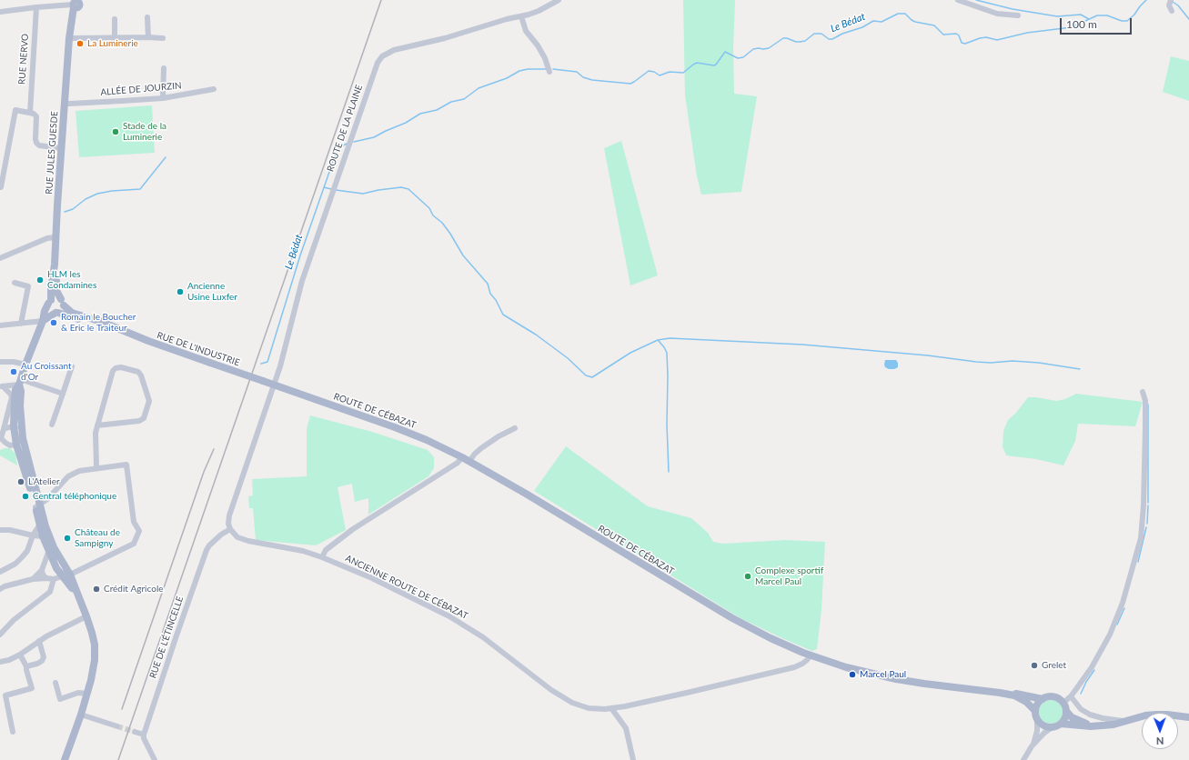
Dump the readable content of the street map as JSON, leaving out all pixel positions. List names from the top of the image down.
{
  "streets": {
    "main road": ["RUE JULES GUESDE", "RUE DE L'INDUSTRIE", "ROUTE DE CÉBAZAT"],
    "street": [
      "RUE NERVO",
      "ALLÉE DE JOURZIN",
      "ROUTE DE LA PLAINE",
      "ANCIENNE ROUTE DE CÉBAZAT",
      "RUE DE L'ÉTINCELLE"
    ]
  },
  "crossings": [
    ["ALLÉE DE JOURZIN", "RUE JULES GUESDE"],
    ["ROUTE DE LA PLAINE", "RUE DE L'INDUSTRIE"],
    ["ROUTE DE LA PLAINE", "ROUTE DE CÉBAZAT"],
    ["RUE JULES GUESDE", "RUE DE L'INDUSTRIE"],
    ["RUE DE L'INDUSTRIE", "ROUTE DE CÉBAZAT"],
    ["ROUTE DE CÉBAZAT", "ANCIENNE ROUTE DE CÉBAZAT"]
  ],
  "water": ["Le Bédat"],
  "places": [
    "La Luminerie",
    "Stade de la Luminerie",
    "HLM les Condamines",
    "Ancienne Usine Luxfer",
    "Romain le Boucher & Eric le Traiteur",
    "Au Croissant d'Or",
    "L'Atelier",
    "Central téléphonique",
    "Château de Sampigny",
    "Complexe sportif Marcel Paul",
    "Crédit Agricole",
    "Grelet",
    "Marcel Paul"
  ],
  "scale_bar": "100 m",
  "north": "bottom"
}
